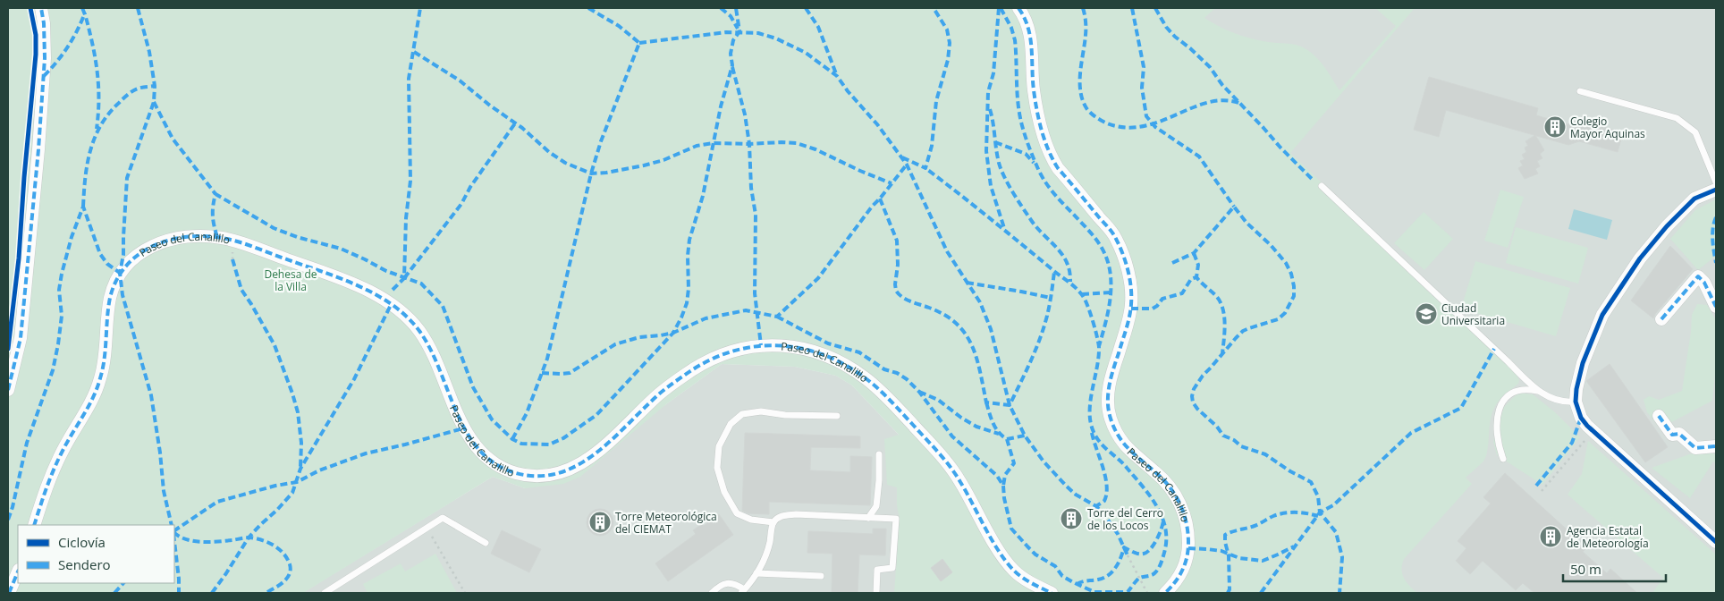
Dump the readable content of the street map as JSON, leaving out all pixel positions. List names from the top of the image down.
{
  "streets": {
    "street": ["Paseo del Canalillo"]
  },
  "parks": ["Dehesa de la Villa"],
  "places": {
    "building": [
      "Colegio Mayor Aquinas",
      "Torre del Cerro de los Locos",
      "Torre Meteorológica del CIEMAT",
      "Agencia Estatal de Meteorología"
    ],
    "school or university": ["Ciudad Universitaria"]
  },
  "legend": ["Ciclovía", "Sendero"],
  "scale_bar": "50 m"
}
